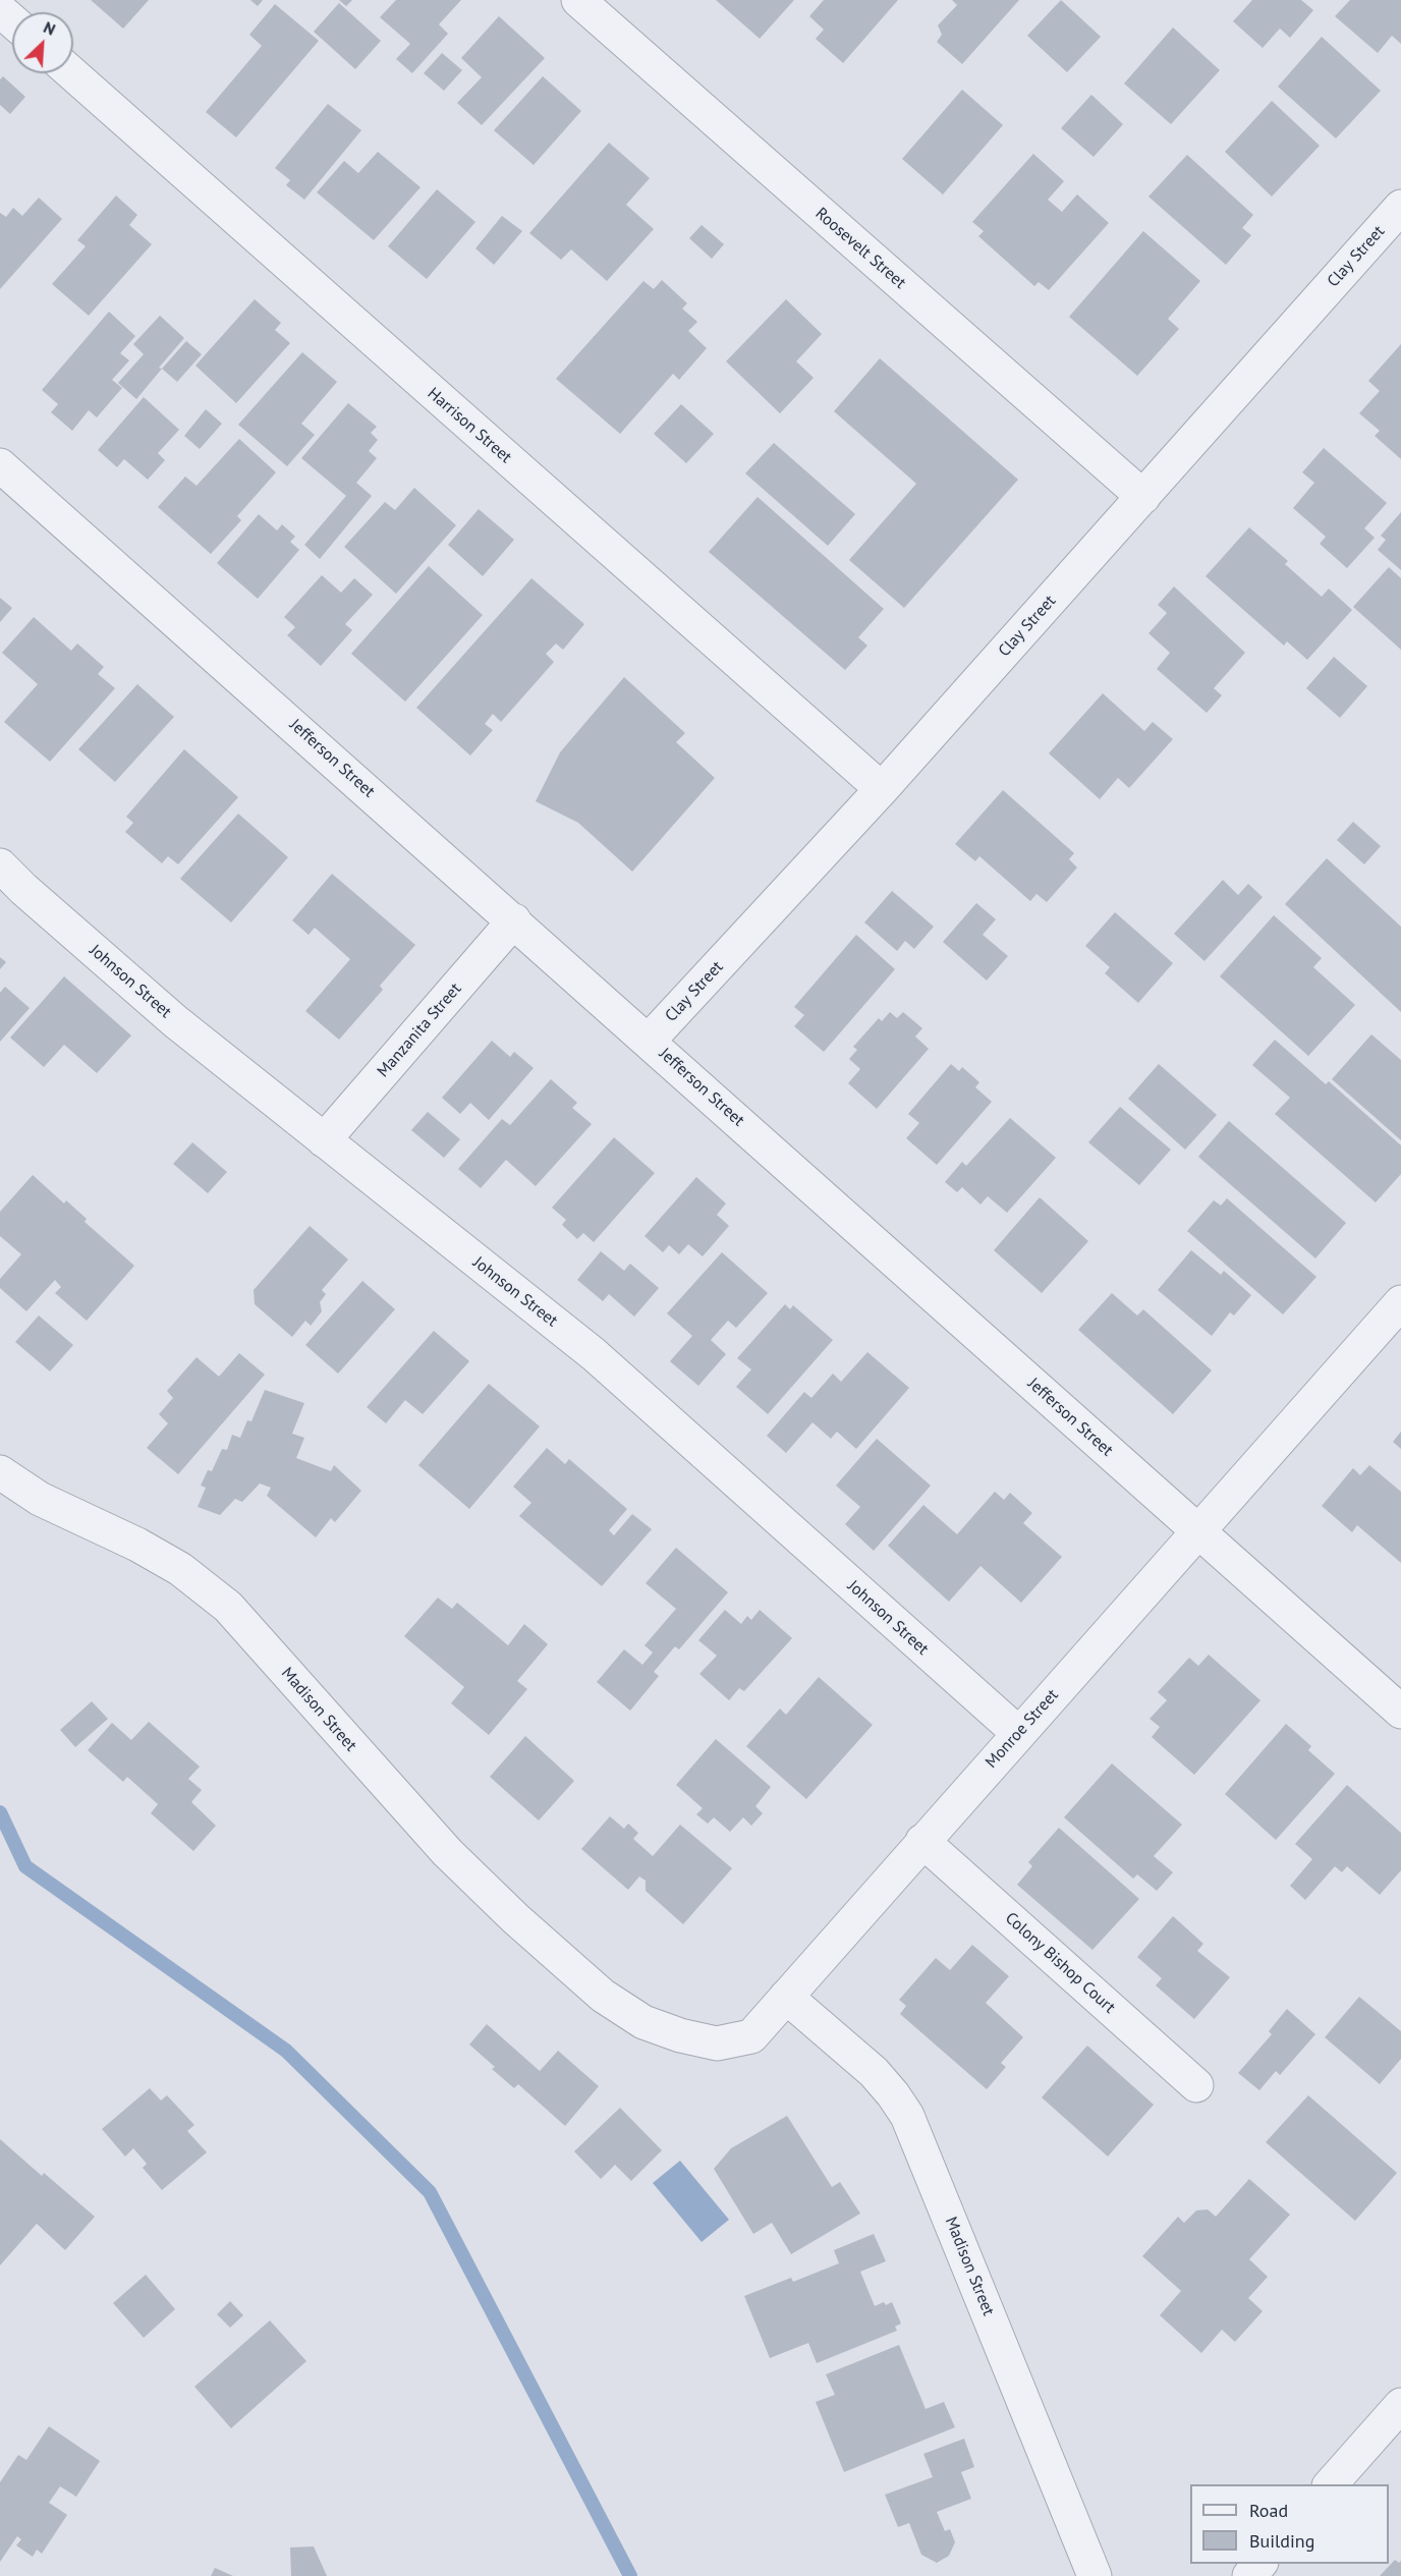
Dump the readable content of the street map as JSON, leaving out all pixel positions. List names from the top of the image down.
{
  "streets": {
    "street": [
      "Roosevelt Street",
      "Clay Street",
      "Harrison Street",
      "Jefferson Street",
      "Johnson Street",
      "Manzanita Street",
      "Madison Street",
      "Monroe Street",
      "Colony Bishop Court"
    ]
  },
  "crossings": [
    ["Roosevelt Street", "Clay Street"],
    ["Clay Street", "Harrison Street"],
    ["Clay Street", "Jefferson Street"],
    ["Jefferson Street", "Manzanita Street"],
    ["Jefferson Street", "Monroe Street"],
    ["Johnson Street", "Manzanita Street"],
    ["Johnson Street", "Monroe Street"],
    ["Madison Street", "Monroe Street"],
    ["Monroe Street", "Colony Bishop Court"]
  ],
  "legend": ["Road", "Building"],
  "north": "top right"
}
